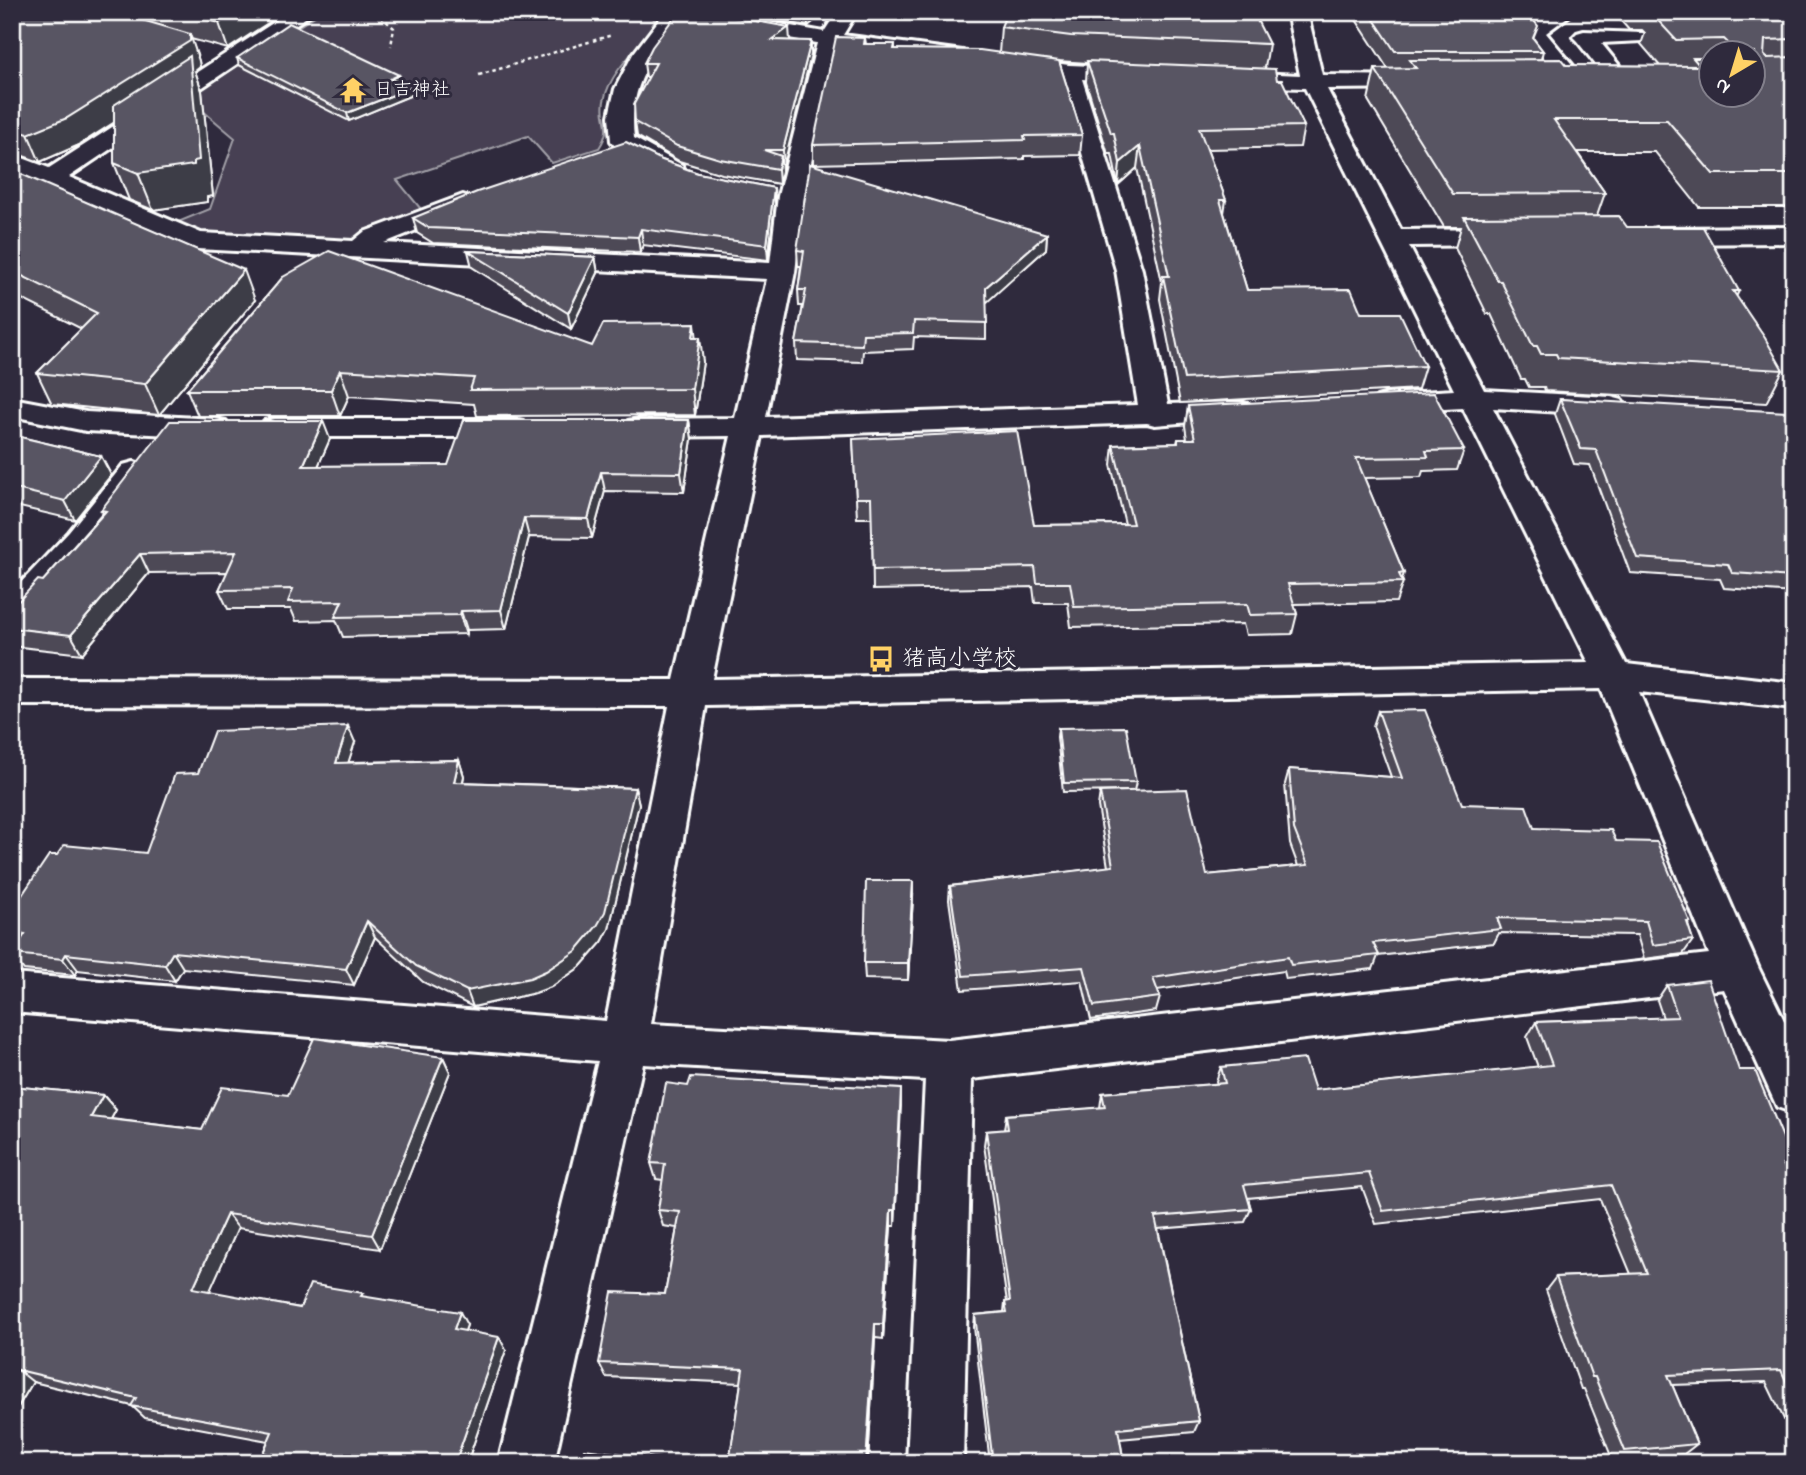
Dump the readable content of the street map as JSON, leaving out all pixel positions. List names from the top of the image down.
{
  "places": {
    "temple": ["日吉神社"],
    "bus stop": ["猪高小学校"]
  },
  "north": "bottom left"
}
